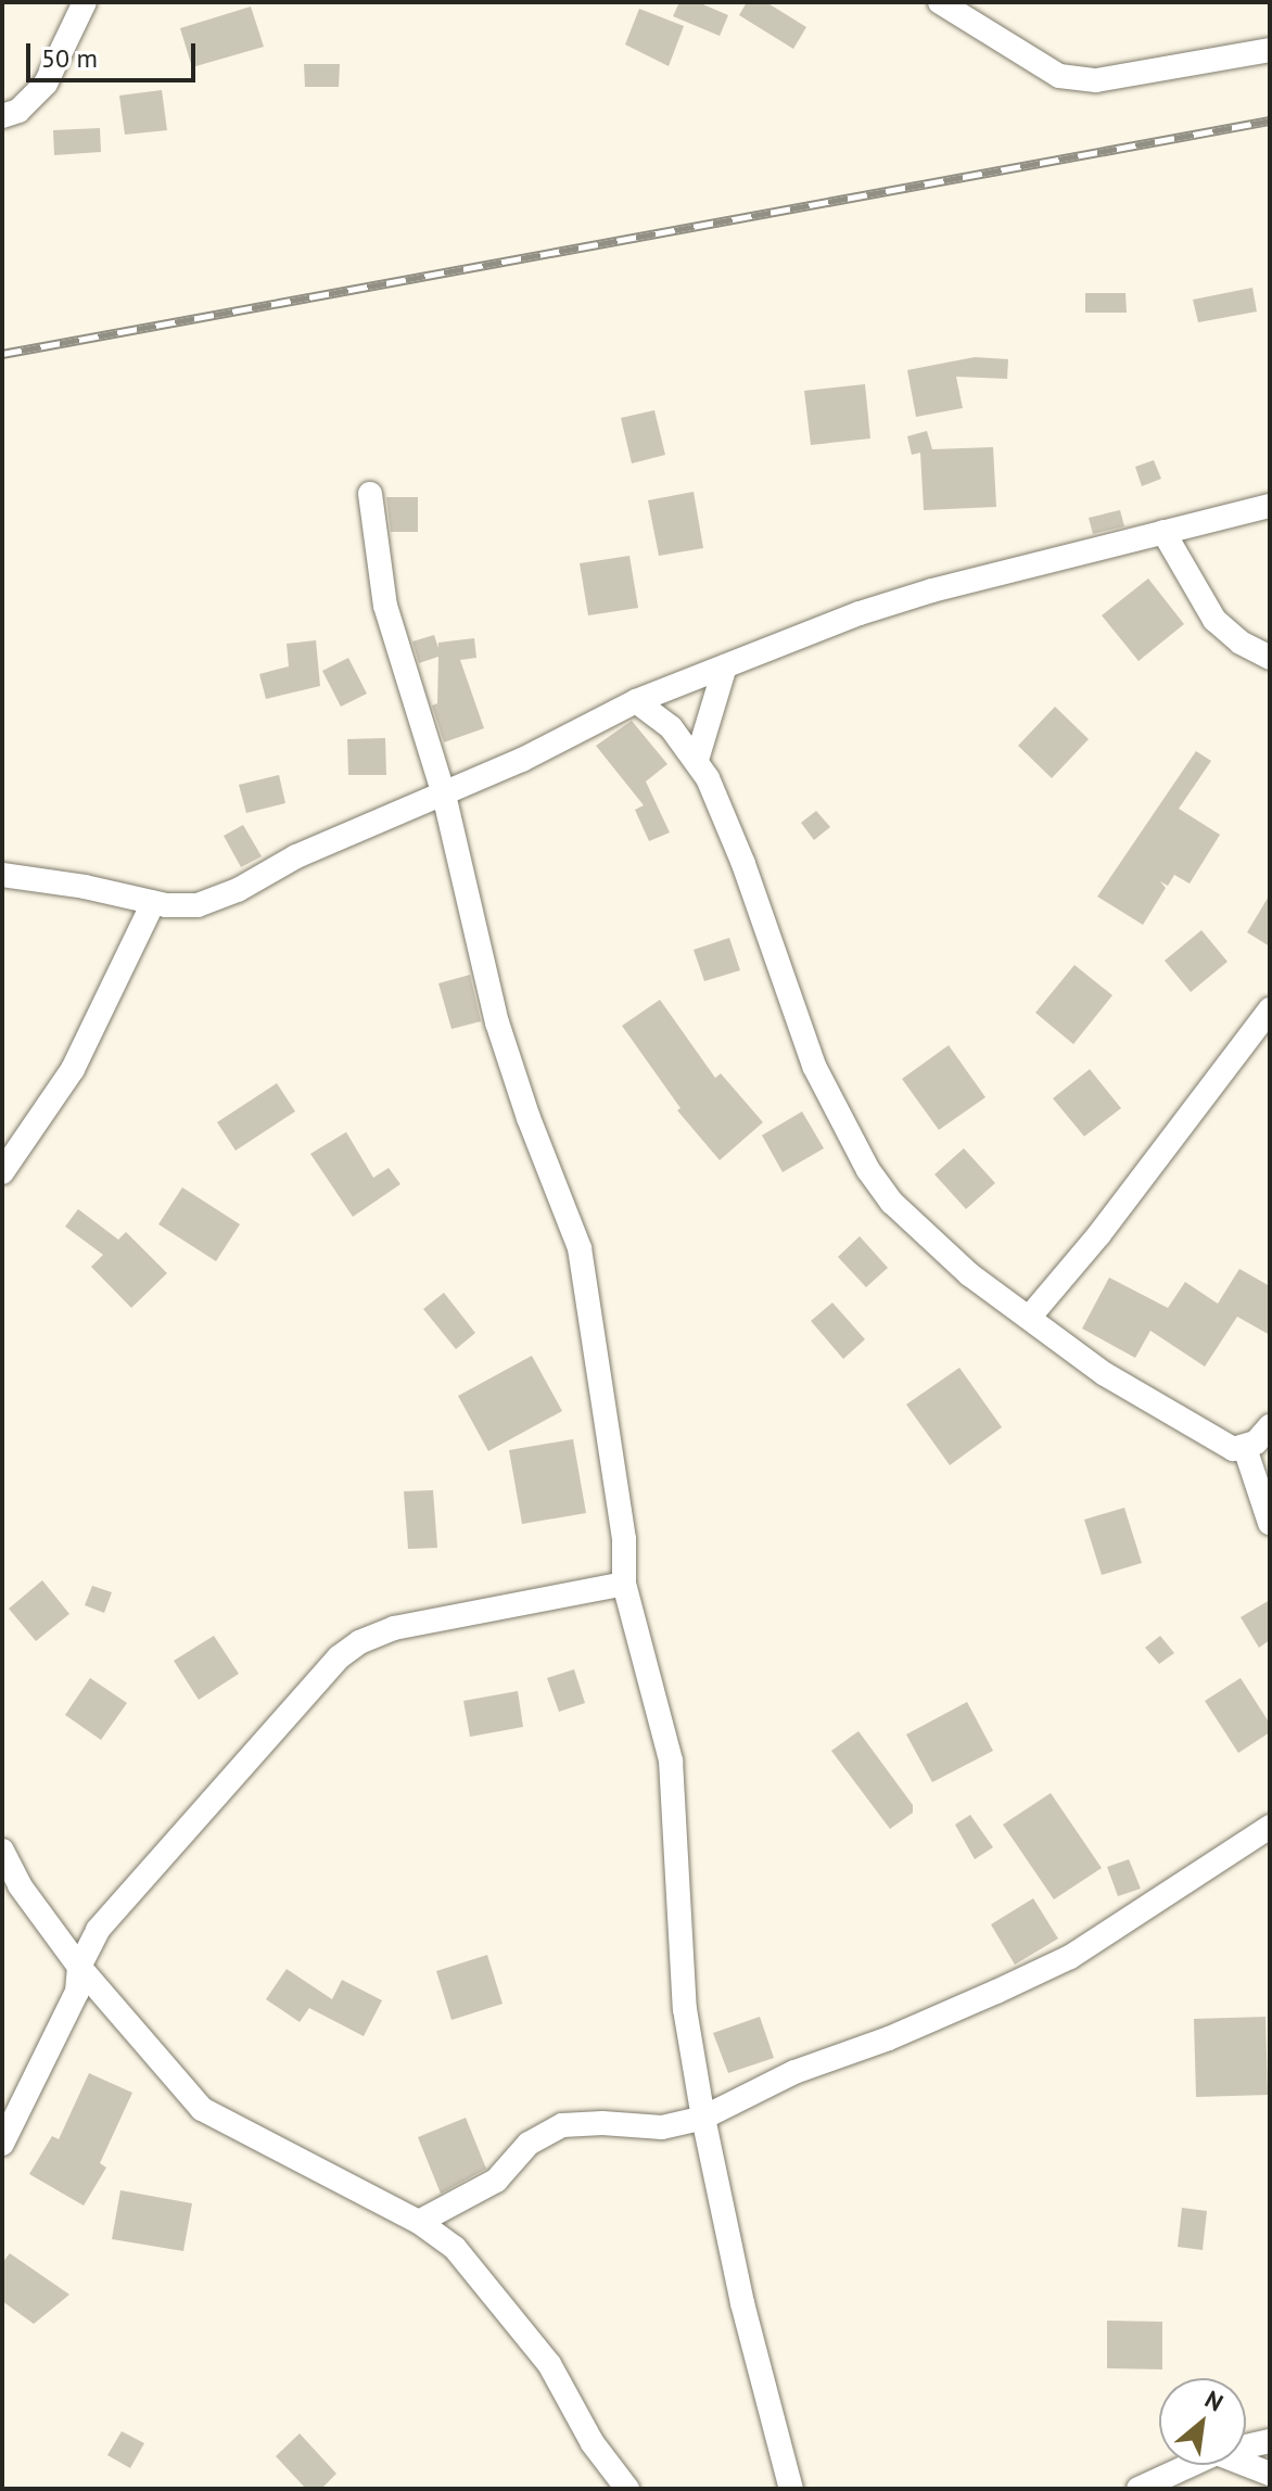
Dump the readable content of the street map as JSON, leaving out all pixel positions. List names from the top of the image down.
{
  "scale_bar": "50 m",
  "north": "top right"
}
